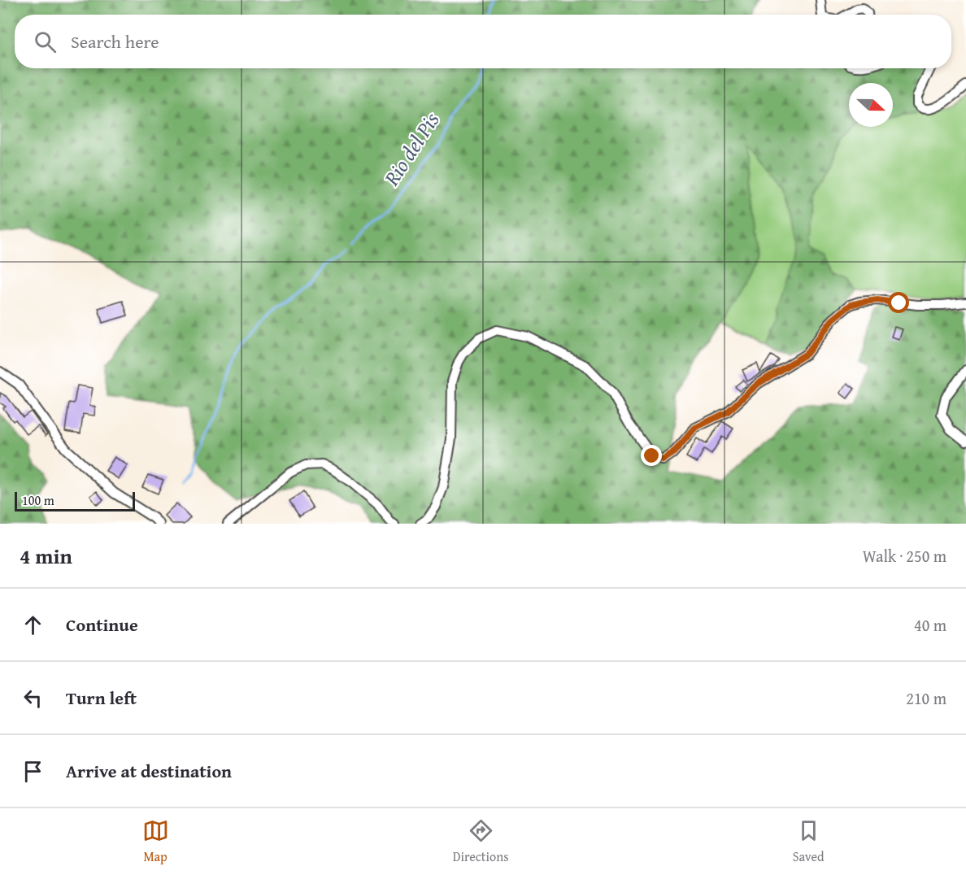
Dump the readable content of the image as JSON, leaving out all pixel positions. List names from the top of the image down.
{
  "water": ["Rio del Pis"],
  "scale_bar": "100 m",
  "north": "right",
  "page": {
    "search": "Search here",
    "scale": "100 m",
    "heading": ["4 min", "Walk · 250 m"],
    "list": [
      ["Continue", "40 m"],
      ["Turn left", "210 m"],
      "Arrive at destination"
    ],
    "nav": ["Map", "Directions", "Saved"]
  }
}
